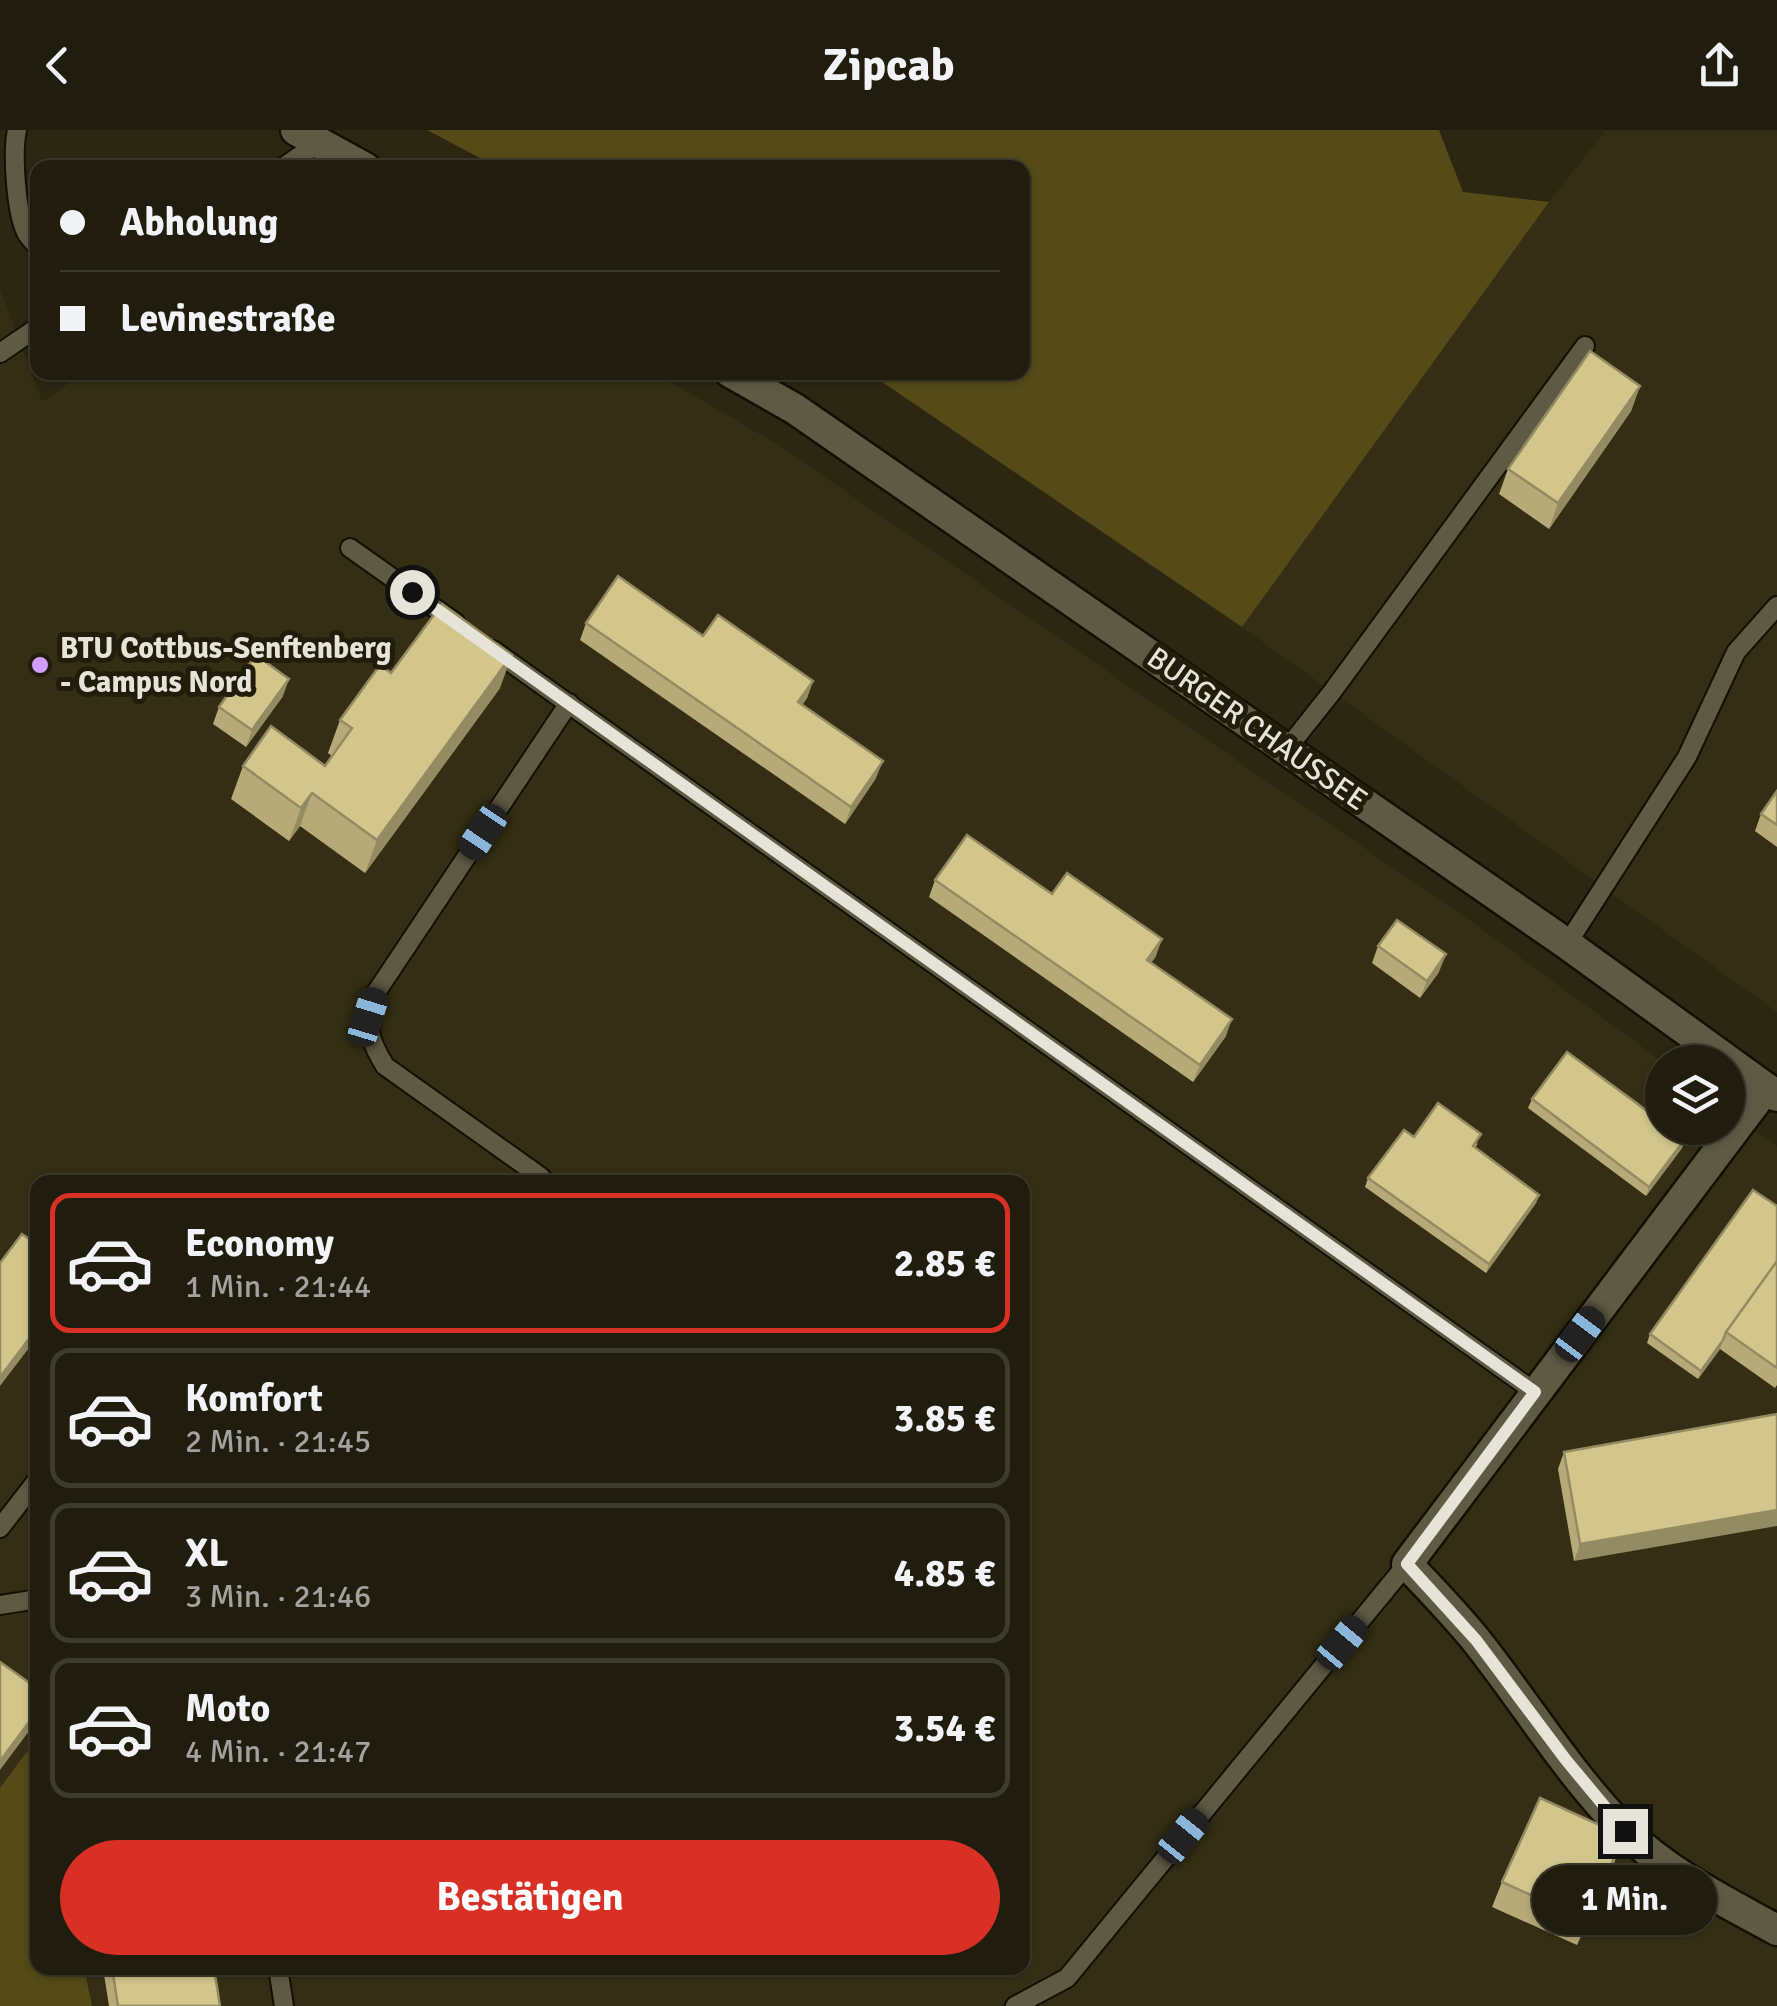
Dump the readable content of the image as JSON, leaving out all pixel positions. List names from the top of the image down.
{
  "streets": {
    "main road": ["BURGER CHAUSSEE"]
  },
  "places": ["BTU Cottbus-Senftenberg - Campus Nord"],
  "page": {
    "header": "Zipcab",
    "banner": ["Abholung", "Levinestraße"],
    "list": [
      {
        "name": "Economy",
        "note": "1 Min. · 21:44",
        "value": "2.85 €"
      },
      {
        "name": "Komfort",
        "note": "2 Min. · 21:45",
        "value": "3.85 €"
      },
      {
        "name": "XL",
        "note": "3 Min. · 21:46",
        "value": "4.85 €"
      },
      {
        "name": "Moto",
        "note": "4 Min. · 21:47",
        "value": "3.54 €"
      }
    ],
    "buttons": "Bestätigen",
    "bubble": "1 Min."
  }
}
